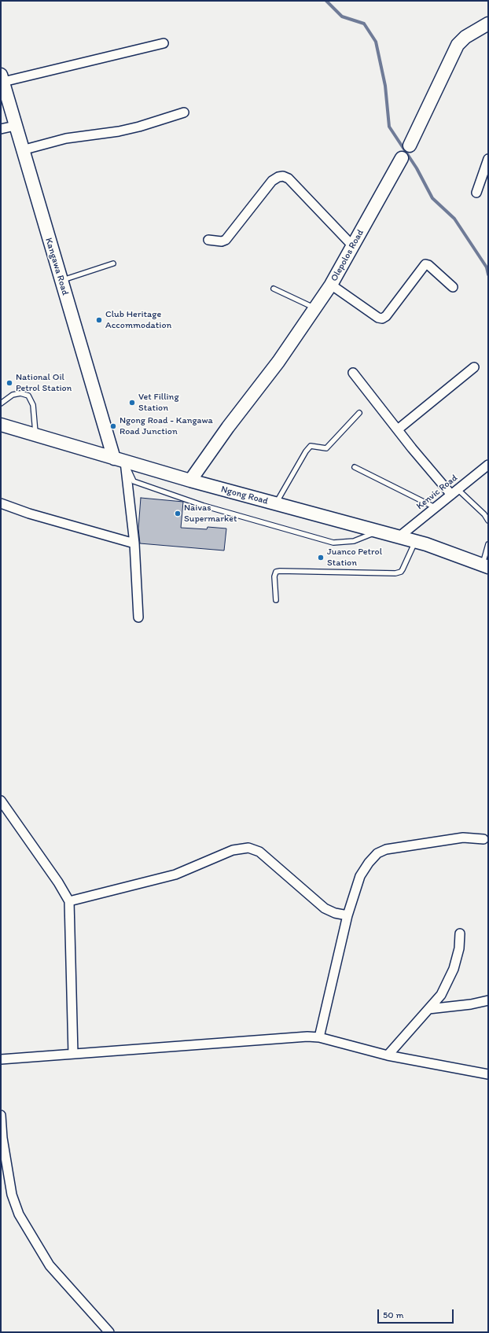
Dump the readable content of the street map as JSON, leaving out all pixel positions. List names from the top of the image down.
{
  "streets": {
    "street": [
      "Olepolos Road",
      "Kangawa Road",
      "Kenvic Road",
      "Ngong Road"
    ]
  },
  "crossings": [
    ["Olepolos Road", "Ngong Road"],
    ["Kangawa Road", "Ngong Road"],
    ["Kenvic Road", "Ngong Road"]
  ],
  "places": [
    "Club Heritage Accommodation",
    "National Oil Petrol Station",
    "Vet Filling Station",
    "Ngong Road - Kangawa Road Junction",
    "Naivas Supermarket",
    "Juanco Petrol Station"
  ],
  "scale_bar": "50 m"
}
